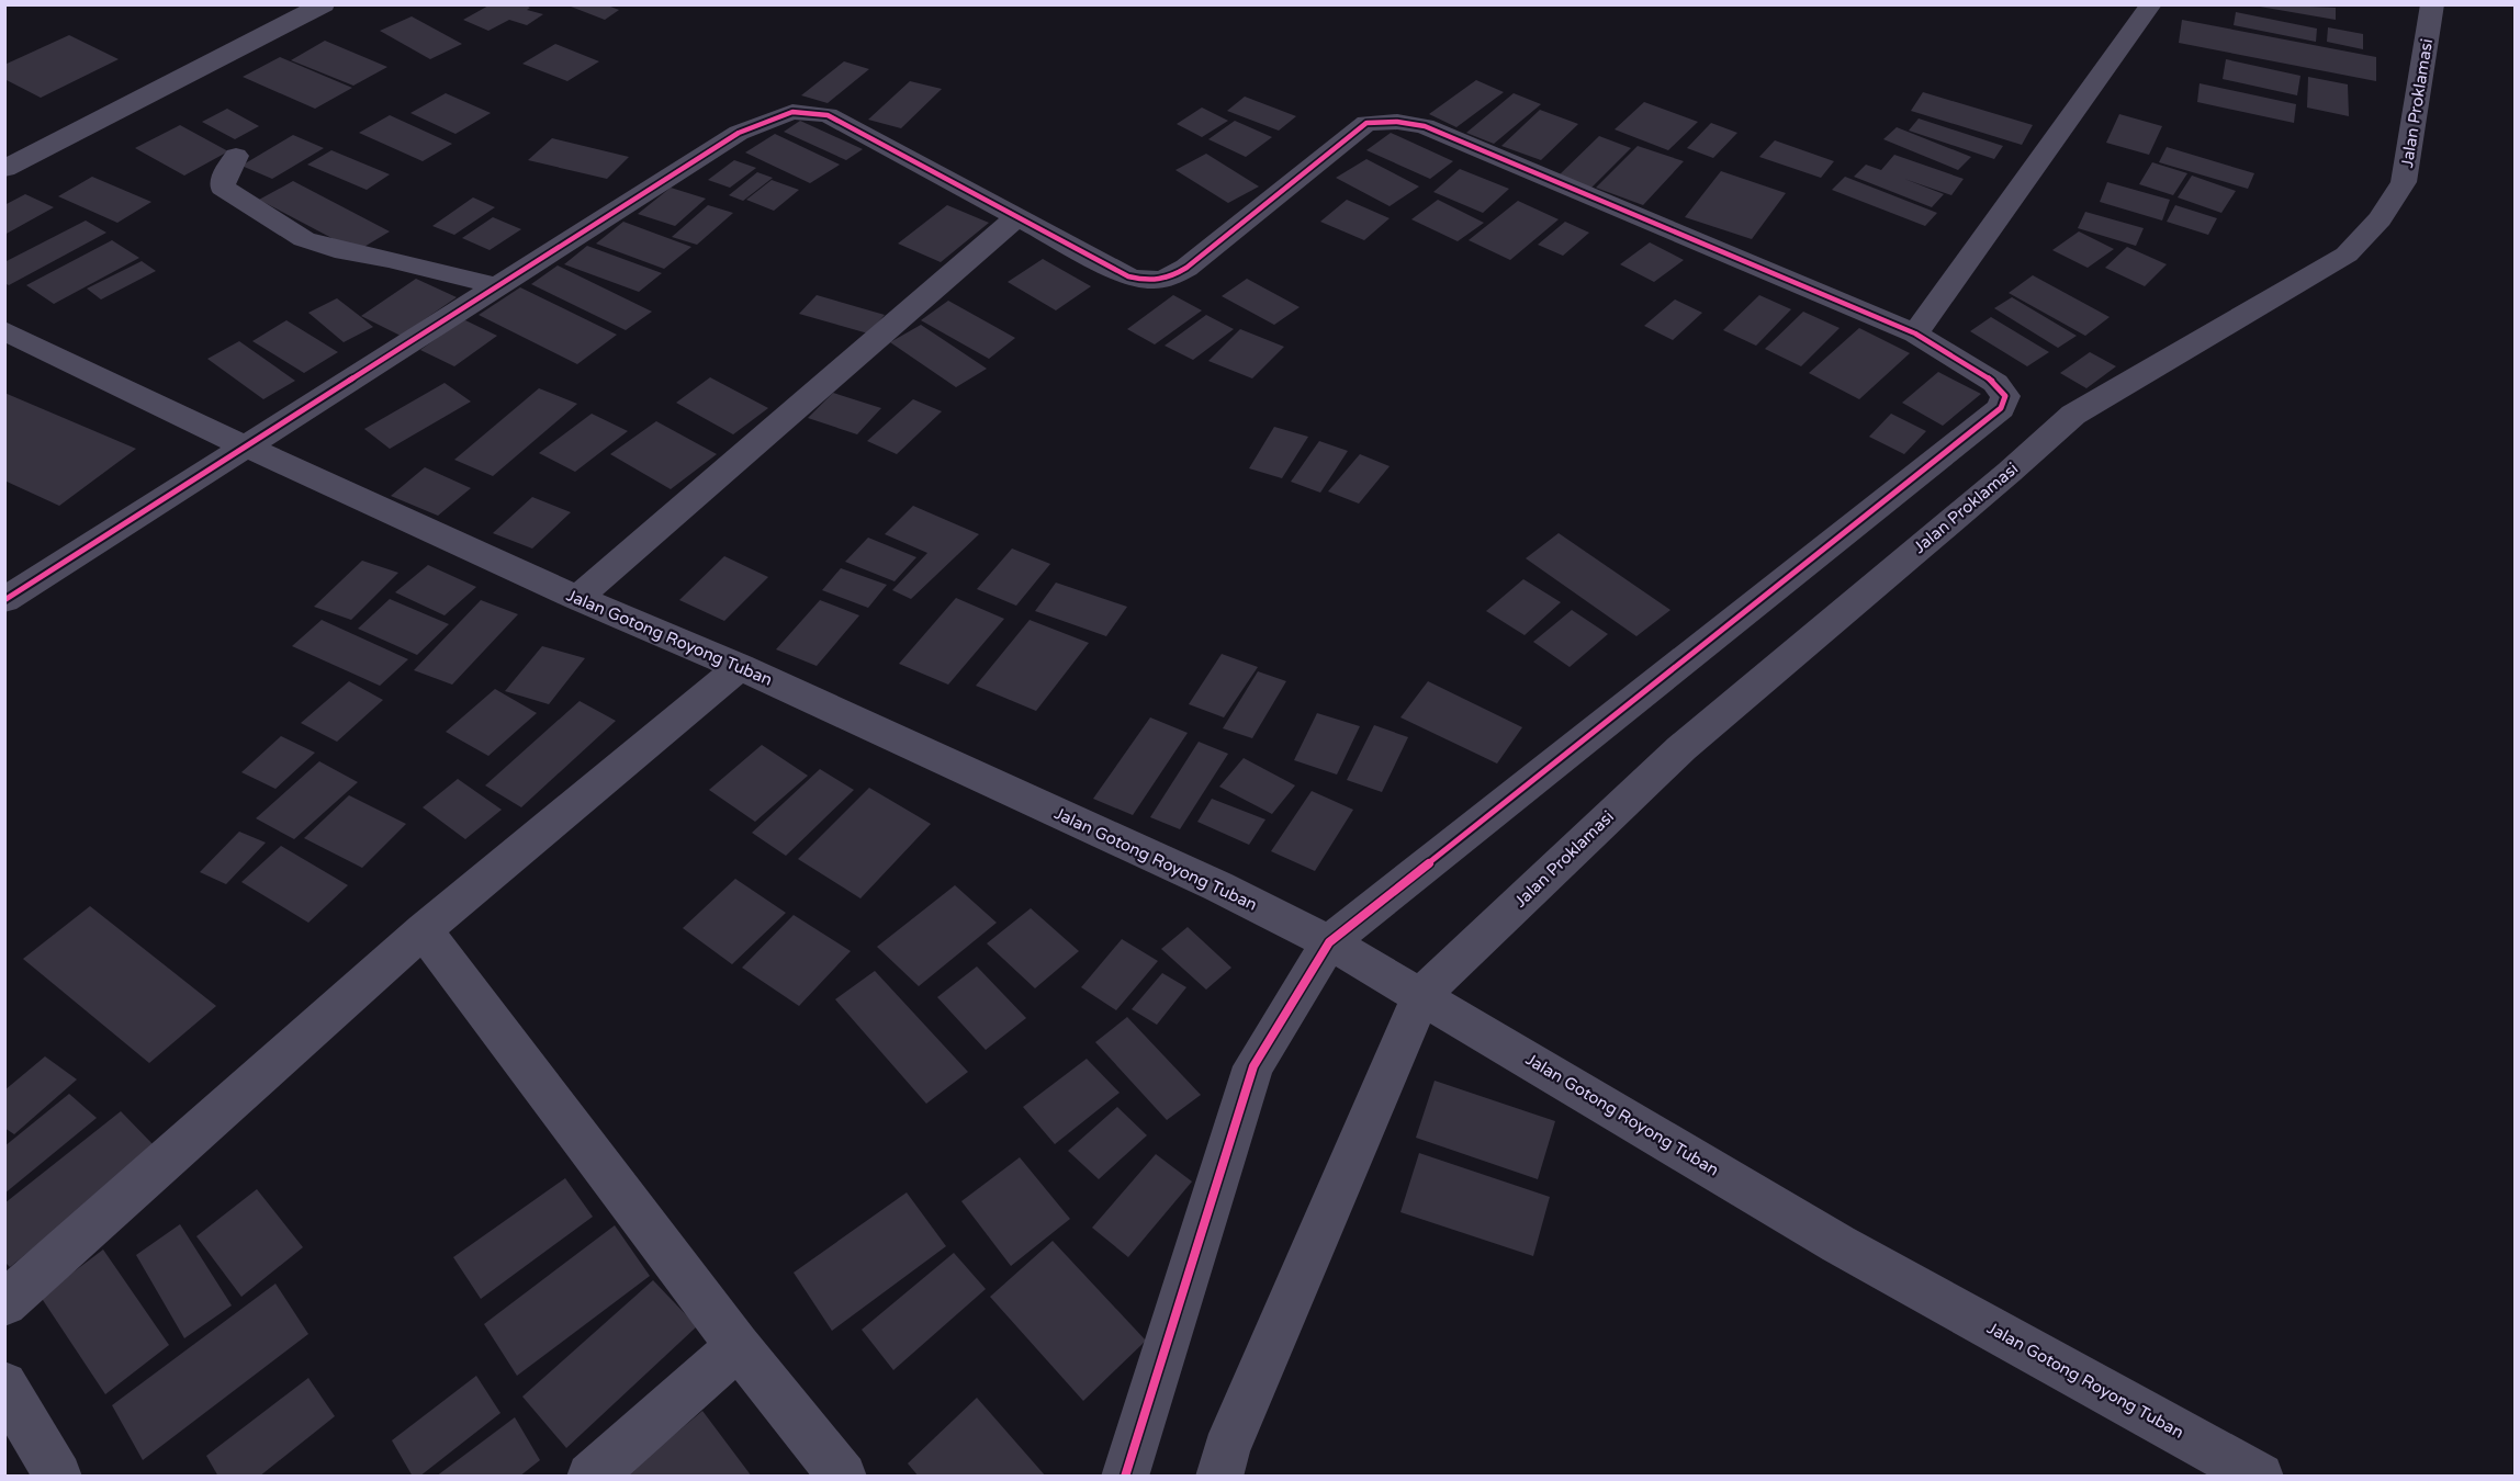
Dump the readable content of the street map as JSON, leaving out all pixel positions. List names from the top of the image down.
{
  "streets": {
    "street": ["Jalan Proklamasi", "Jalan Gotong Royong Tuban"]
  },
  "crossings": [
    ["Jalan Proklamasi", "Jalan Gotong Royong Tuban"]
  ]
}
